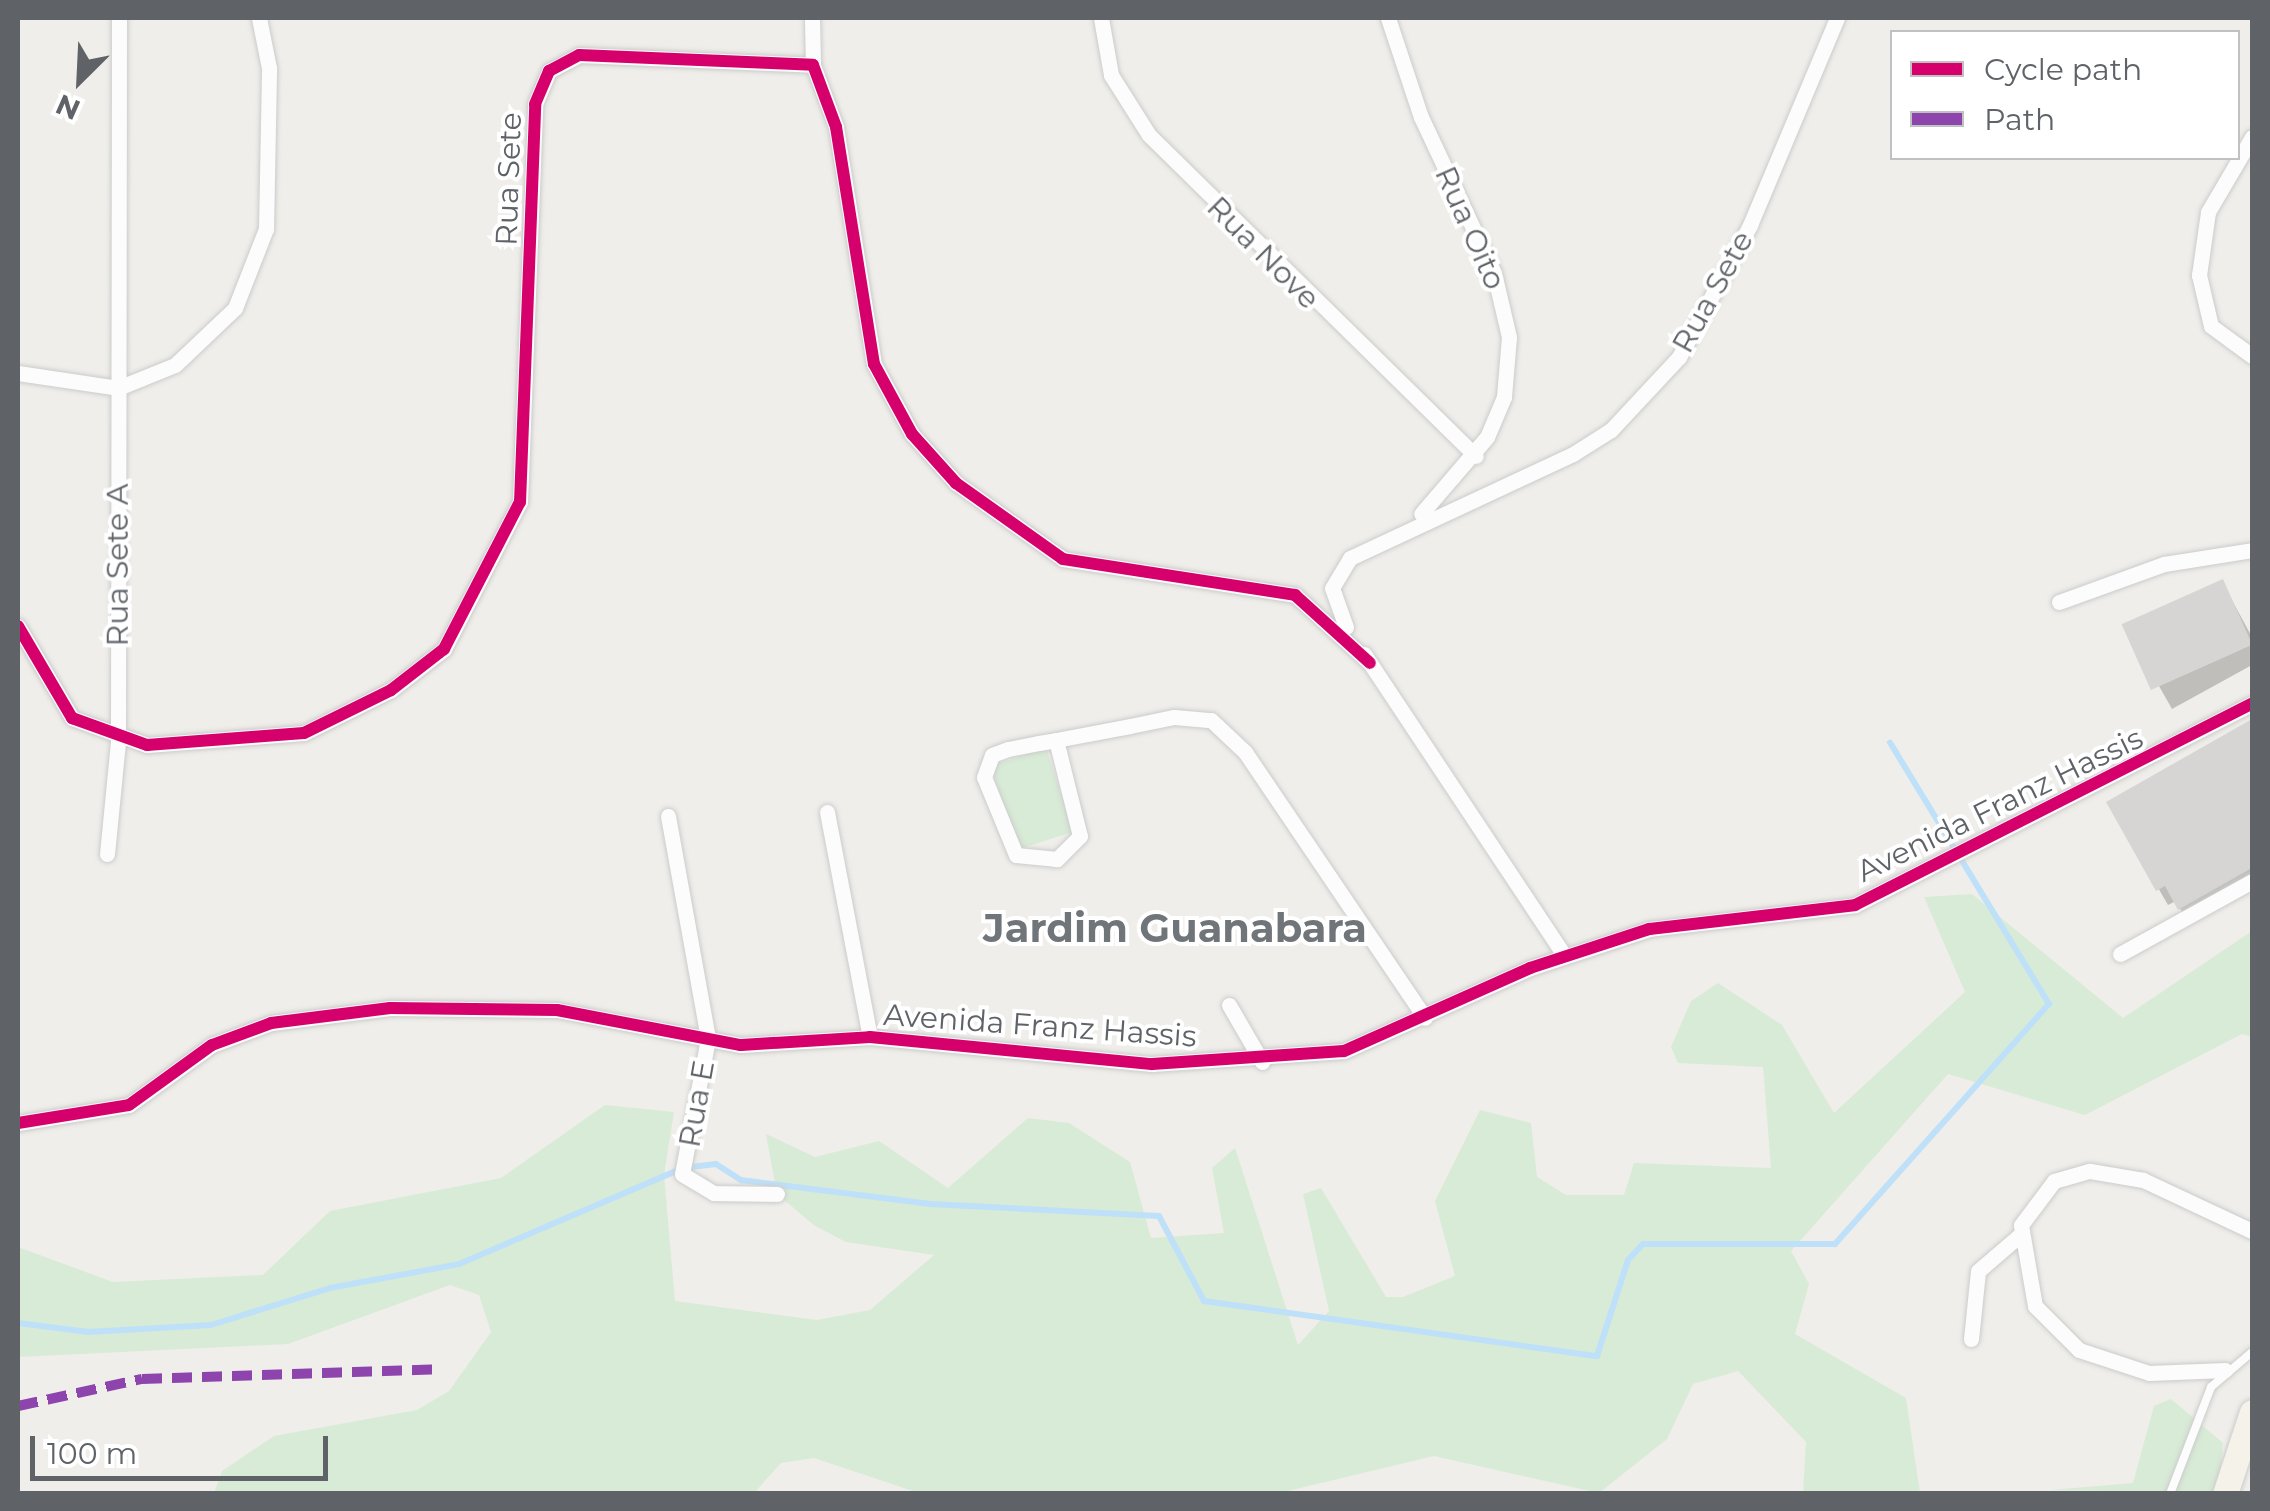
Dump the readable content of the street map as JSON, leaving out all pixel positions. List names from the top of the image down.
{
  "streets": {
    "street": [
      "Rua Sete",
      "Rua Oito",
      "Rua Nove",
      "Rua Sete A",
      "Avenida Franz Hassis",
      "Rua E"
    ]
  },
  "crossings": [
    ["Rua Sete", "Rua Oito"],
    ["Rua Sete", "Rua Sete A"],
    ["Rua Oito", "Rua Nove"],
    ["Avenida Franz Hassis", "Rua E"]
  ],
  "districts": ["Jardim Guanabara"],
  "legend": ["Cycle path", "Path"],
  "scale_bar": "100 m",
  "north": "bottom left"
}
